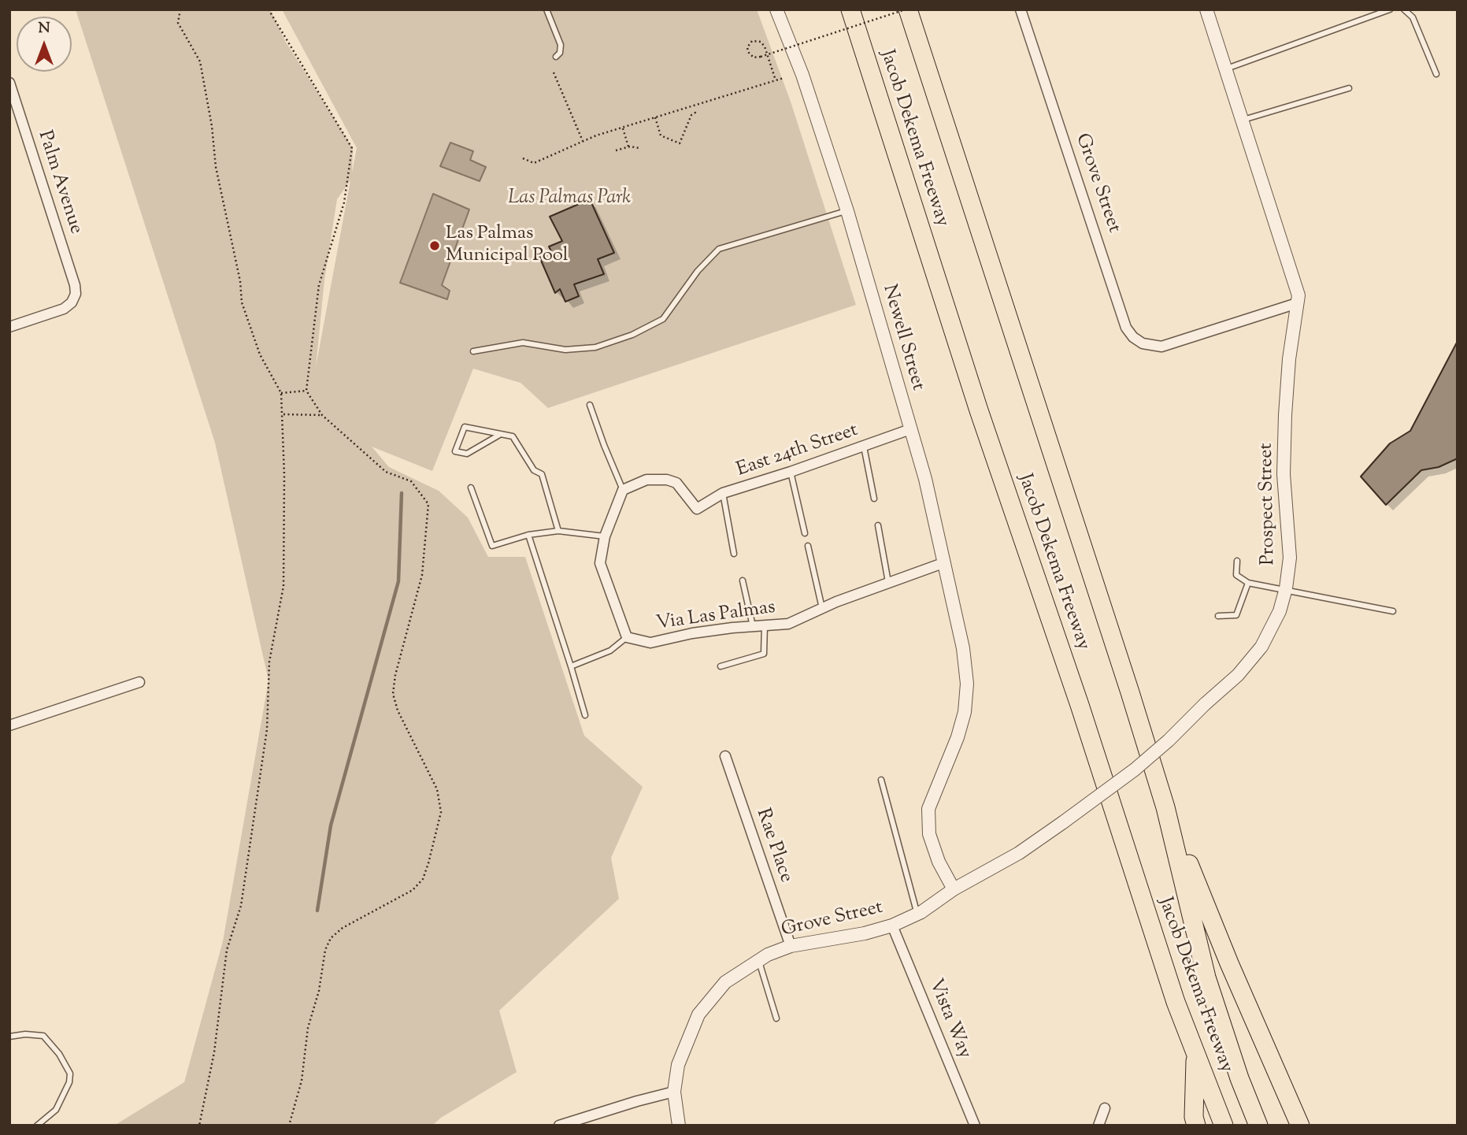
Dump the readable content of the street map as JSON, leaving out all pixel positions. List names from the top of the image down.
{
  "streets": {
    "highway": ["Jacob Dekema Freeway"],
    "street": [
      "Palm Avenue",
      "Grove Street",
      "Newell Street",
      "East 24th Street",
      "Prospect Street",
      "Via Las Palmas",
      "Rae Place",
      "Vista Way"
    ]
  },
  "crossings": [
    ["Grove Street", "Newell Street"],
    ["Grove Street", "Prospect Street"],
    ["Grove Street", "Rae Place"],
    ["Grove Street", "Vista Way"],
    ["Newell Street", "East 24th Street"],
    ["Newell Street", "Prospect Street"],
    ["Newell Street", "Via Las Palmas"]
  ],
  "parks": ["Las Palmas Park"],
  "places": ["Las Palmas Municipal Pool"],
  "north": "top"
}
